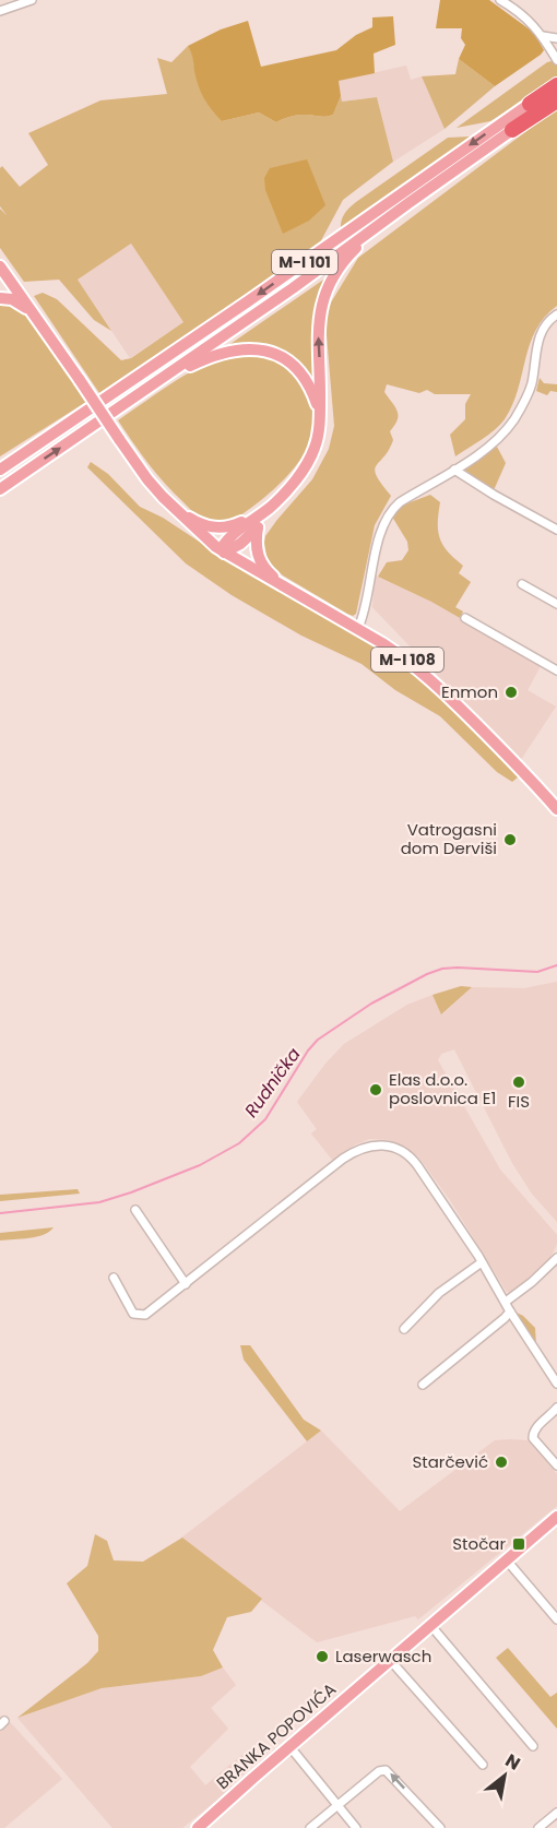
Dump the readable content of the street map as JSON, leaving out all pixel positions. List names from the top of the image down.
{
  "streets": {
    "highway": ["M-I 101"],
    "main road": ["M-I 108", "BRANKA POPOVIĆA"]
  },
  "water": ["Rudnička"],
  "places": {
    "other": [
      "Enmon",
      "Vatrogasni dom Derviši",
      "FIS",
      "Elas d.o.o. poslovnica E1",
      "Starčević",
      "Laserwasch"
    ],
    "transit": ["Stočar"]
  },
  "north": "top right"
}
